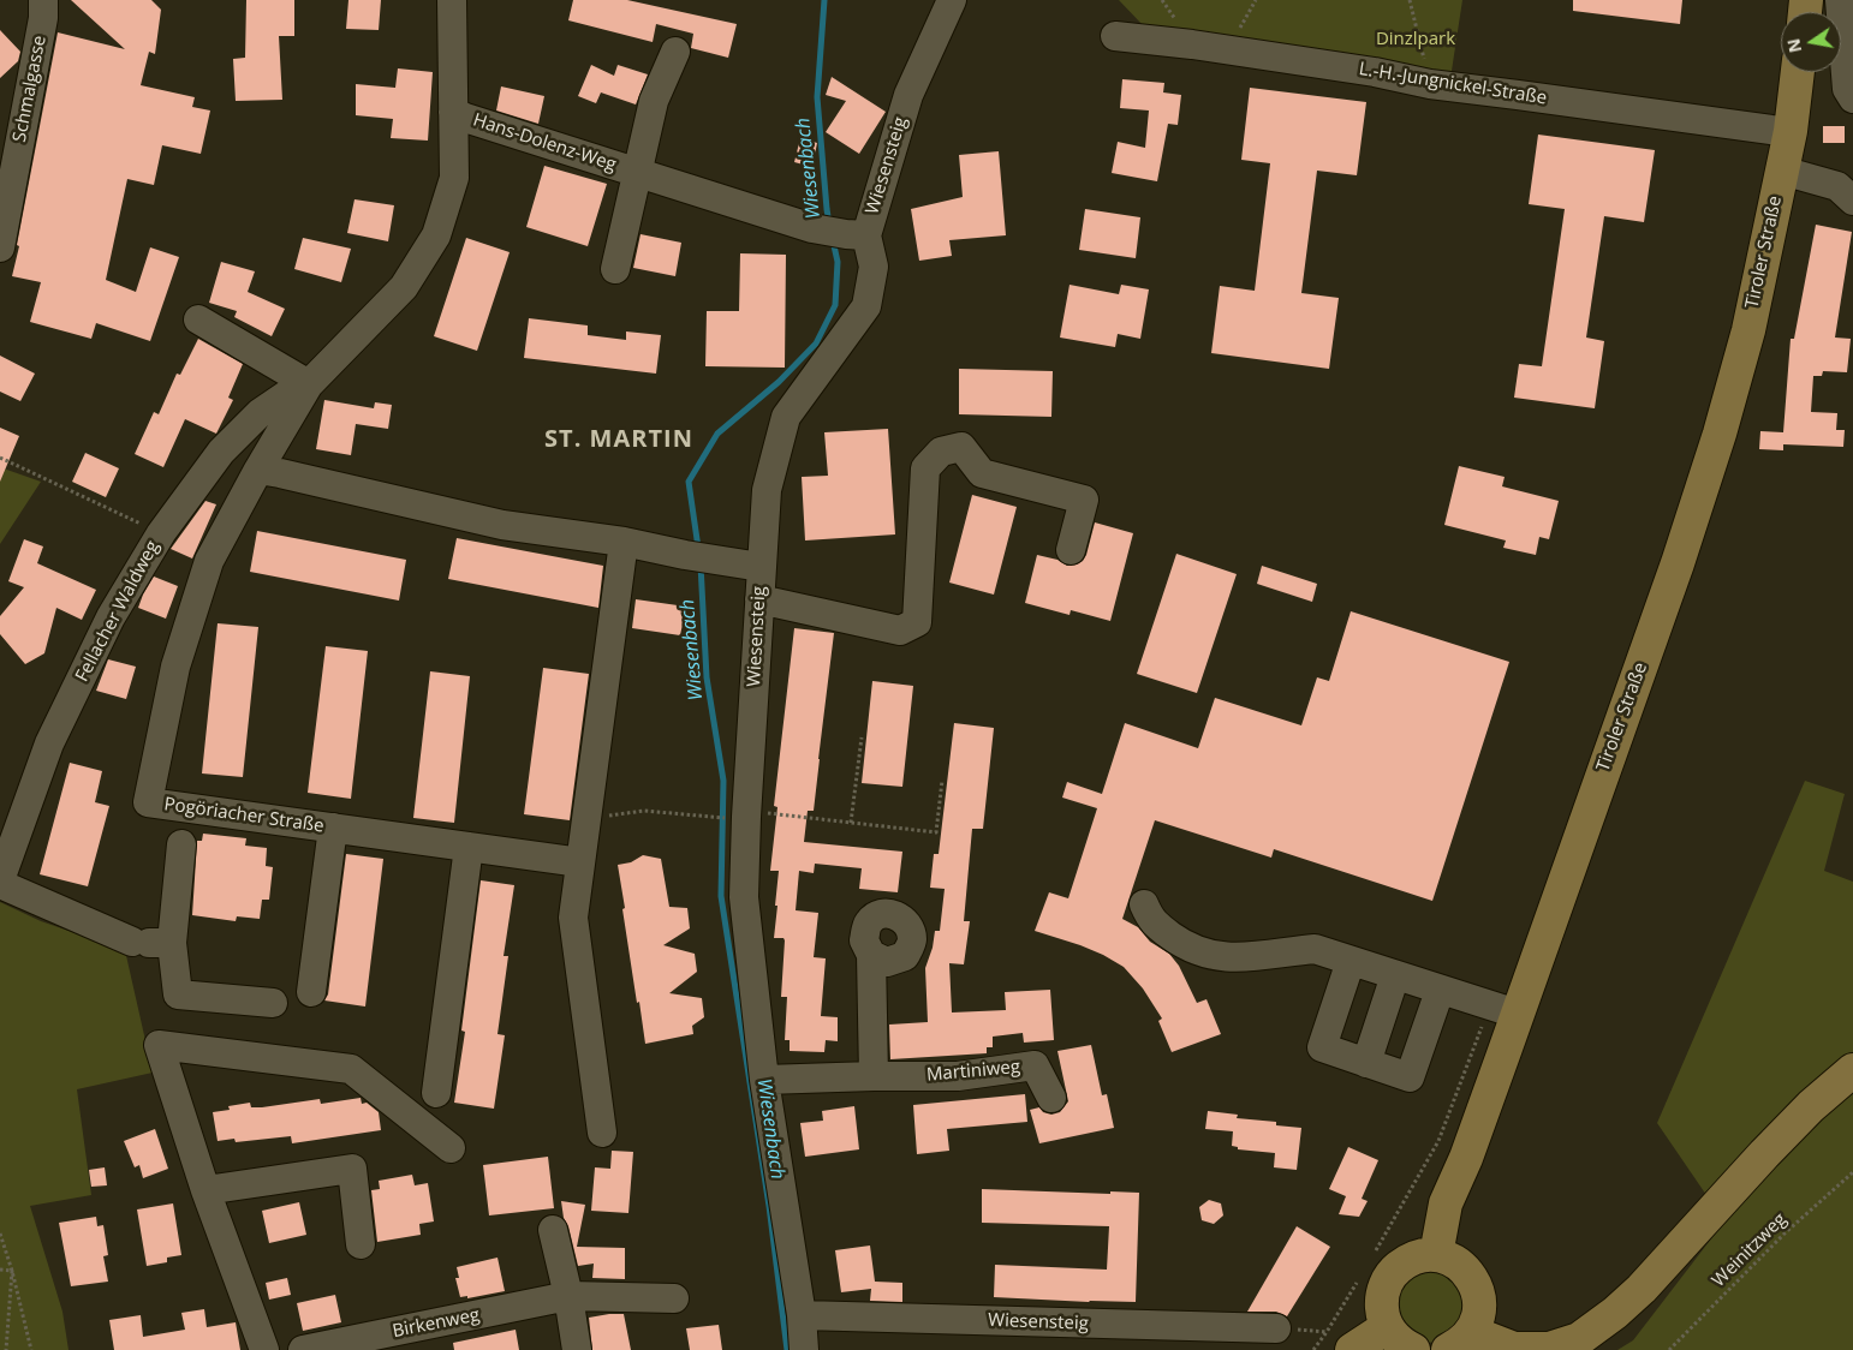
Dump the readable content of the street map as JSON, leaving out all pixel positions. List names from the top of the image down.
{
  "streets": {
    "main road": ["Tiroler Straße"],
    "street": [
      "L.-H.-Jungnickel-Straße",
      "Schmalgasse",
      "Hans-Dolenz-Weg",
      "Wiesensteig",
      "Fellacher Waldweg",
      "Pogöriacher Straße",
      "Martiniweg",
      "Birkenweg"
    ],
    "path": ["Weinitzweg"]
  },
  "crossings": [
    ["L.-H.-Jungnickel-Straße", "Tiroler Straße"],
    ["Hans-Dolenz-Weg", "Wiesensteig"],
    ["Hans-Dolenz-Weg", "Pogöriacher Straße"],
    ["Wiesensteig", "Martiniweg"],
    ["Fellacher Waldweg", "Pogöriacher Straße"]
  ],
  "districts": ["ST. MARTIN"],
  "water": ["Wiesenbach"],
  "parks": ["Dinzlpark"],
  "north": "left"
}
